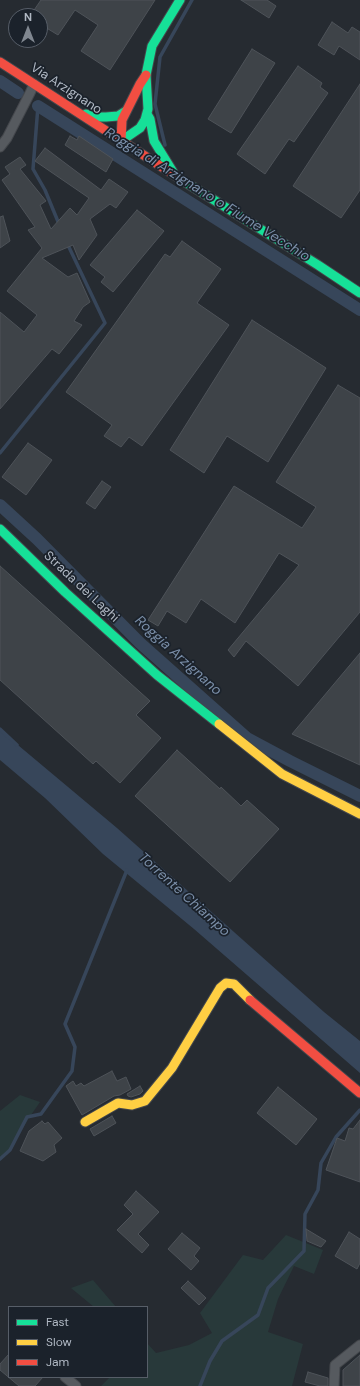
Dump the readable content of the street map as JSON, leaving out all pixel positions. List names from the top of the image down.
{
  "streets": {
    "street": ["Via Arzignano", "Strada dei Laghi"]
  },
  "water": ["Roggia di Arzignano o Fiume Vecchio", "Roggia Arzignano", "Torrente Chiampo"],
  "legend": ["Fast", "Slow", "Jam"],
  "north": "top"
}
